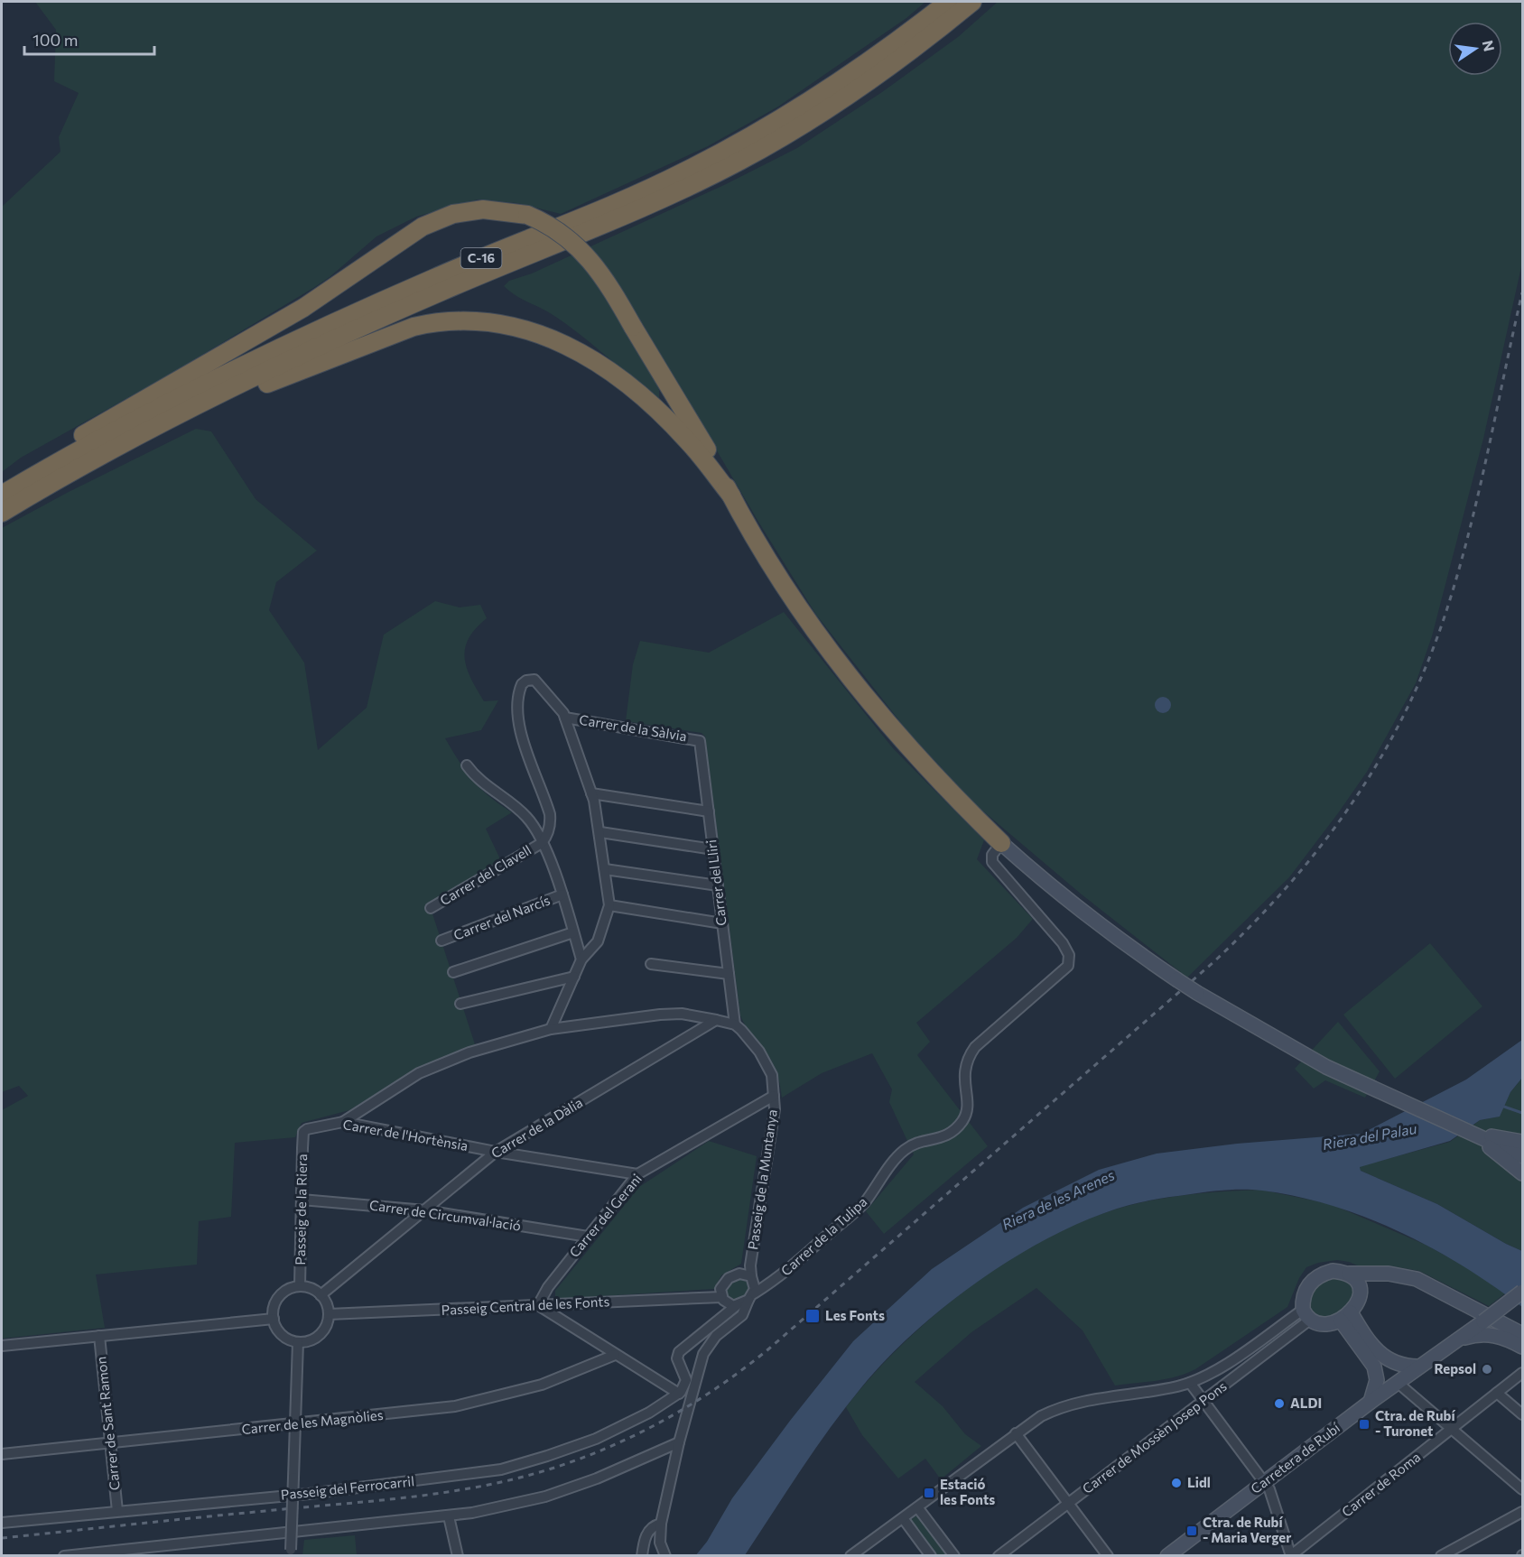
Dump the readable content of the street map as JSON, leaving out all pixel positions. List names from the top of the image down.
{
  "streets": {
    "highway": ["C-16"],
    "main road": ["Carretera de Rubí"],
    "street": [
      "Carrer de la Sàlvia",
      "Carrer del Clavell",
      "Carrer del Lliri",
      "Carrer del Narcís",
      "Carrer de la Dàlia",
      "Carrer de l'Hortènsia",
      "Passeig de la Muntanya",
      "Passeig de la Riera",
      "Carrer de Circumval·lació",
      "Carrer del Gerani",
      "Carrer de la Tulipa",
      "Passeig Central de les Fonts",
      "Carrer de les Magnòlies",
      "Carrer de Sant Ramon",
      "Carrer de Mossèn Josep Pons",
      "Carrer de Roma",
      "Passeig del Ferrocarril"
    ]
  },
  "crossings": [
    ["Carrer de la Sàlvia", "Carrer del Lliri"],
    ["Carrer del Lliri", "Passeig de la Muntanya"],
    ["Carrer de la Dàlia", "Carrer de l'Hortènsia"],
    ["Carrer de la Dàlia", "Passeig de la Riera"],
    ["Carrer de la Dàlia", "Carrer de Circumval·lació"],
    ["Carrer de la Dàlia", "Passeig Central de les Fonts"],
    ["Carrer de l'Hortènsia", "Passeig de la Riera"],
    ["Carrer de l'Hortènsia", "Carrer del Gerani"],
    ["Passeig de la Muntanya", "Carrer del Gerani"],
    ["Passeig de la Muntanya", "Carrer de la Tulipa"],
    ["Passeig de la Muntanya", "Passeig Central de les Fonts"],
    ["Passeig de la Riera", "Carrer de Circumval·lació"],
    ["Passeig de la Riera", "Passeig Central de les Fonts"],
    ["Carrer de Circumval·lació", "Carrer del Gerani"],
    ["Carrer del Gerani", "Passeig Central de les Fonts"],
    ["Carrer de la Tulipa", "Passeig Central de les Fonts"],
    ["Carrer de les Magnòlies", "Carrer de Sant Ramon"],
    ["Carrer de Sant Ramon", "Passeig del Ferrocarril"]
  ],
  "water": ["Riera del Palau", "Riera de les Arenes"],
  "places": {
    "transit": [
      "Les Fonts",
      "Ctra. de Rubí - Turonet",
      "Estació les Fonts",
      "Ctra. de Rubí - Maria Verger"
    ],
    "other": ["Repsol", "ALDI", "Lidl"]
  },
  "scale_bar": "100 m",
  "north": "right"
}
